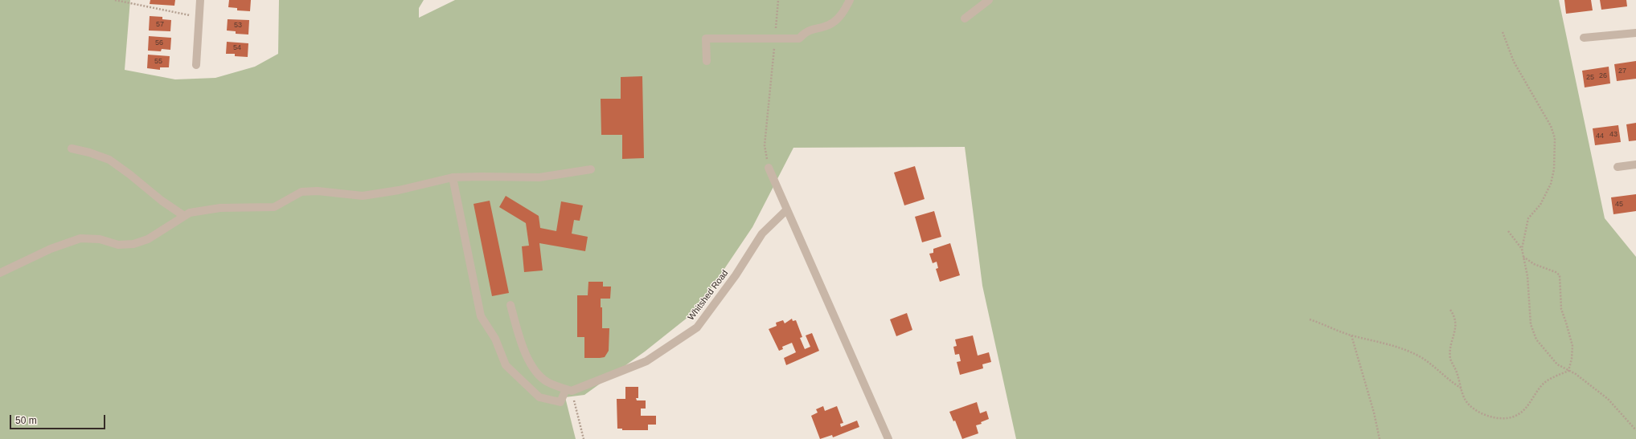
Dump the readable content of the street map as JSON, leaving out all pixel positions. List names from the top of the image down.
{
  "streets": {
    "street": ["Whitshed Road"]
  },
  "house_numbers": [
    "57",
    "53",
    "56",
    "54",
    "55",
    "27",
    "26",
    "25",
    "43",
    "44",
    "45"
  ],
  "scale_bar": "50 m"
}
